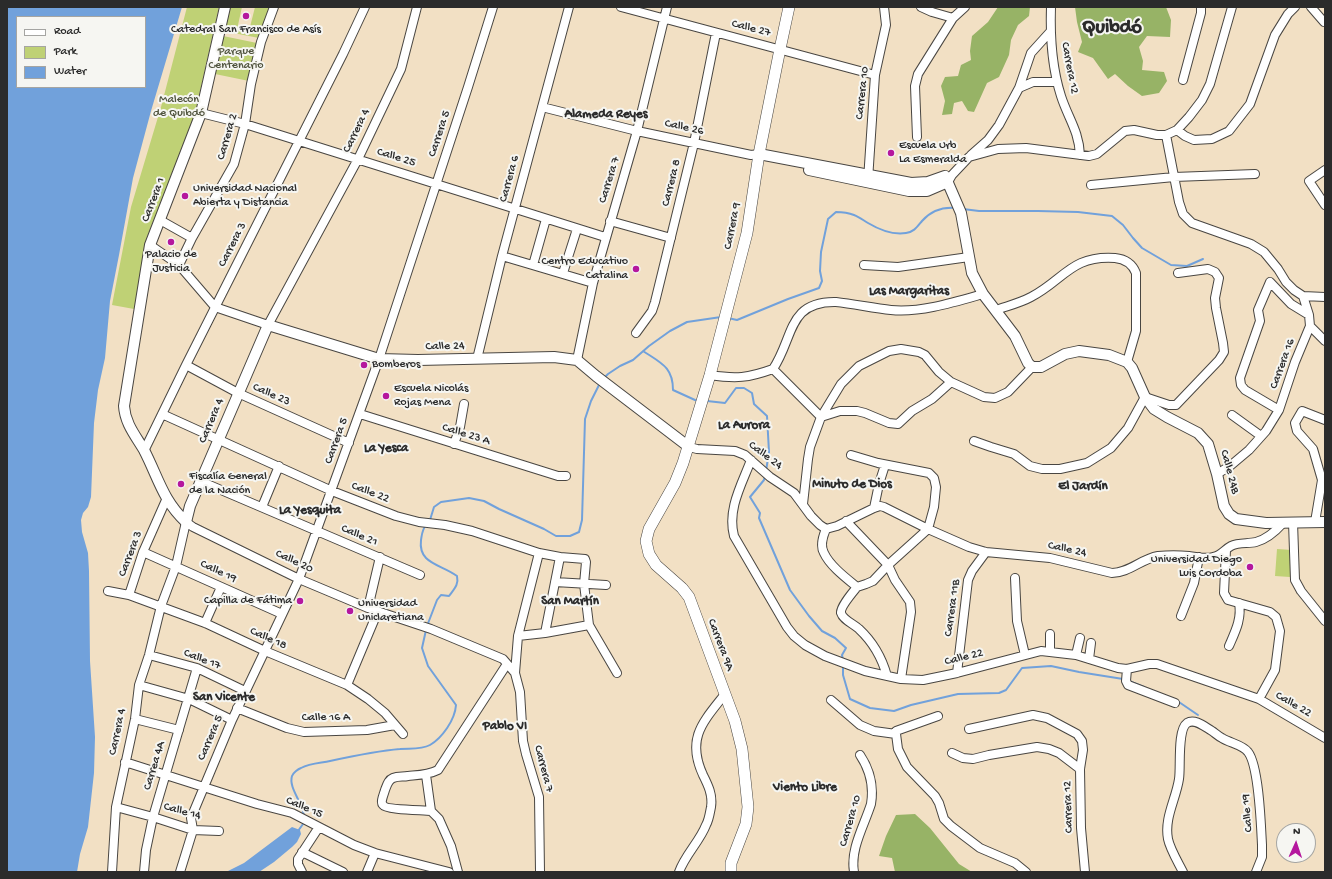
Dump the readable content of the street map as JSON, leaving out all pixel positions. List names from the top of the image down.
{
  "streets": {
    "main road": ["Carrera 9", "Carrera 9A"],
    "street": [
      "Calle 27",
      "Carrera 12",
      "Carrera 10",
      "Calle 26",
      "Carrera 4",
      "Carrera 5",
      "Carrera 2",
      "Calle 25",
      "Carrera 6",
      "Carrera 7",
      "Carrera 8",
      "Carrera 1",
      "Carrera 3",
      "Calle 24",
      "Carrera 16",
      "Calle 23",
      "Calle 23 A",
      "Calle 24B",
      "Calle 22",
      "Calle 21",
      "Calle 20",
      "Calle 19",
      "Carrera 11B",
      "Calle 18",
      "Calle 17",
      "Calle 16 A",
      "Carrea 4A",
      "Calle 15",
      "Calle 14"
    ]
  },
  "crossings": [
    ["Calle 27", "Carrera 10"],
    ["Calle 27", "Carrera 7"],
    ["Calle 27", "Carrera 8"],
    ["Calle 27", "Carrera 9"],
    ["Carrera 10", "Calle 26"],
    ["Calle 26", "Carrera 6"],
    ["Calle 26", "Carrera 7"],
    ["Calle 26", "Carrera 8"],
    ["Calle 26", "Carrera 9"],
    ["Carrera 4", "Calle 25"],
    ["Carrera 4", "Calle 24"],
    ["Carrera 4", "Calle 23"],
    ["Carrera 4", "Calle 22"],
    ["Carrera 4", "Calle 21"],
    ["Carrera 4", "Calle 20"],
    ["Carrera 4", "Calle 19"],
    ["Carrera 4", "Calle 18"],
    ["Carrera 4", "Calle 17"],
    ["Carrera 4", "Calle 15"],
    ["Carrera 4", "Calle 14"],
    ["Carrera 5", "Calle 25"],
    ["Carrera 5", "Calle 24"],
    ["Carrera 5", "Calle 23"],
    ["Carrera 5", "Calle 23 A"],
    ["Carrera 5", "Calle 22"],
    ["Carrera 5", "Calle 21"],
    ["Carrera 5", "Calle 20"],
    ["Carrera 5", "Calle 19"],
    ["Carrera 5", "Calle 18"],
    ["Carrera 5", "Calle 17"],
    ["Carrera 5", "Calle 16 A"],
    ["Carrera 5", "Calle 15"],
    ["Carrera 5", "Calle 14"],
    ["Carrera 2", "Calle 25"],
    ["Calle 25", "Carrera 6"],
    ["Calle 25", "Carrera 7"],
    ["Calle 25", "Carrera 1"],
    ["Calle 25", "Carrera 3"],
    ["Carrera 6", "Calle 24"],
    ["Carrera 7", "Calle 24"],
    ["Carrera 7", "Calle 20"],
    ["Carrera 1", "Calle 20"],
    ["Carrera 9", "Calle 24"],
    ["Carrera 9", "Carrera 9A"],
    ["Carrera 3", "Calle 24"],
    ["Carrera 3", "Calle 23"],
    ["Carrera 3", "Calle 22"],
    ["Carrera 3", "Calle 20"],
    ["Carrera 3", "Calle 19"],
    ["Carrera 3", "Calle 18"],
    ["Calle 24", "Calle 24B"],
    ["Calle 24", "Calle 22"],
    ["Calle 24", "Carrera 11B"],
    ["Calle 24", "Carrera 9A"],
    ["Carrera 16", "Calle 24B"],
    ["Calle 22", "Carrera 11B"],
    ["Calle 18", "Calle 16 A"],
    ["Calle 17", "Carrea 4A"],
    ["Carrea 4A", "Calle 15"],
    ["Carrea 4A", "Calle 14"]
  ],
  "districts": [
    "Quibdó",
    "Alameda Reyes",
    "Las Margaritas",
    "La Aurora",
    "La Yesca",
    "Minuto de Dios",
    "El Jardín",
    "La Yesquita",
    "San Martín",
    "San Vicente",
    "Pablo VI",
    "Viento Libre"
  ],
  "parks": ["Parque Centenario", "Malecón de Quibdó"],
  "places": [
    "Catedral San Francisco de Asís",
    "Escuela Urb La Esmeralda",
    "Universidad Nacional Abierta y Distancia",
    "Palacio de Justicia",
    "Centro Educativo Catalina",
    "Bomberos",
    "Escuela Nicolás Rojas Mena",
    "Fiscalía General de la Nación",
    "Universidad Diego Luis Cordoba",
    "Capilla de Fátima",
    "Universidad Uniclaretiana"
  ],
  "legend": ["Road", "Park", "Water"],
  "north": "top"
}
